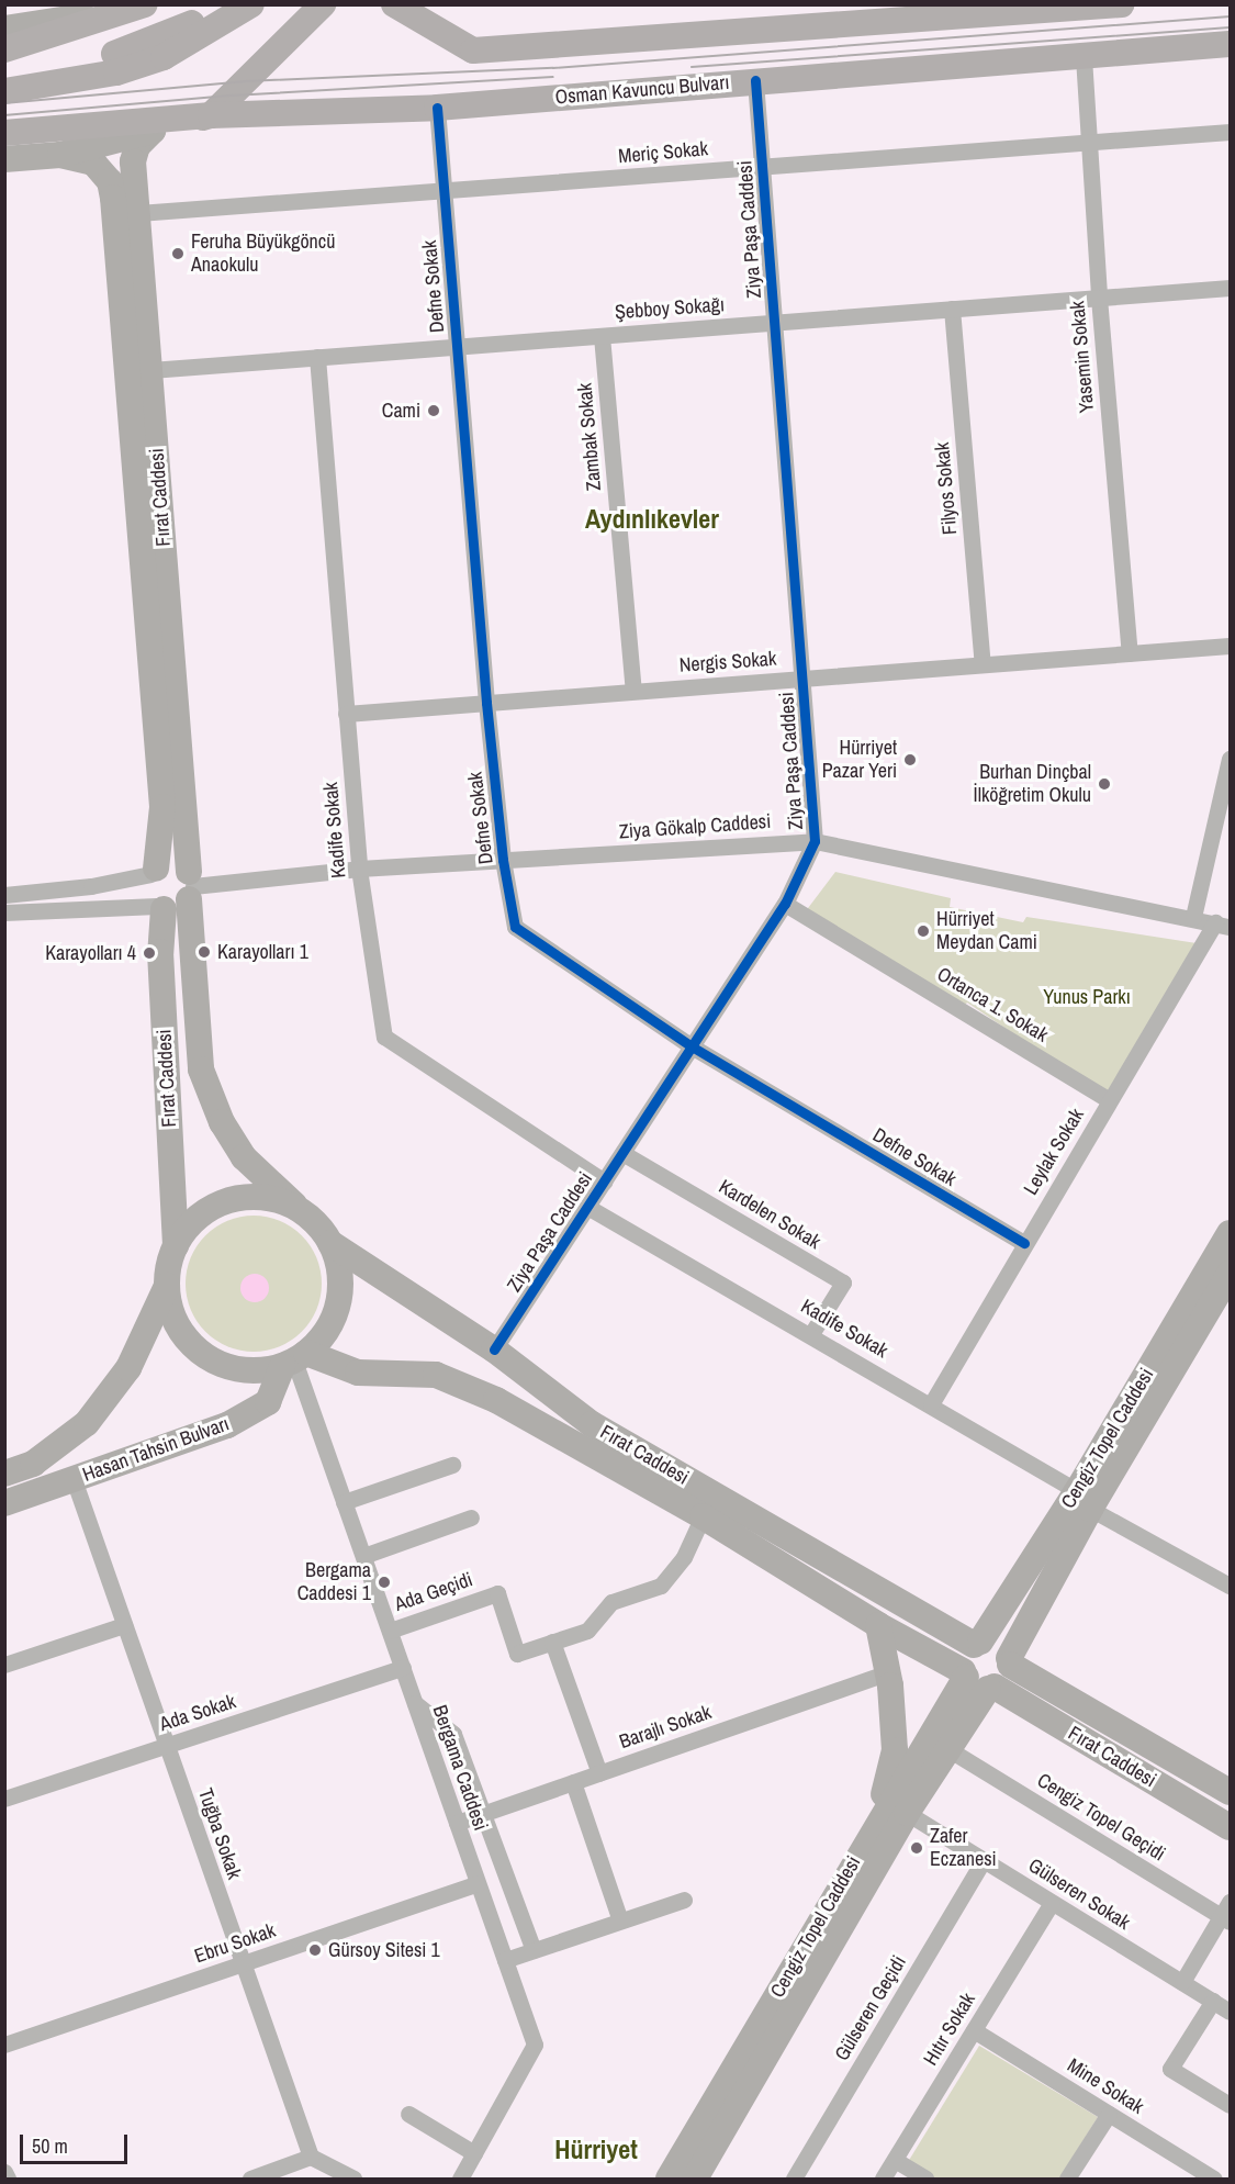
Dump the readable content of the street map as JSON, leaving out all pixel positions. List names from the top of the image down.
{
  "streets": {
    "highway": ["Osman Kavuncu Bulvarı"],
    "main road": ["Fırat Caddesi", "Cengiz Topel Caddesi", "Hasan Tahsin Bulvarı"],
    "street": [
      "Meriç Sokak",
      "Ziya Paşa Caddesi",
      "Defne Sokak",
      "Şebboy Sokağı",
      "Yasemin Sokak",
      "Zambak Sokak",
      "Filyos Sokak",
      "Nergis Sokak",
      "Ziya Gökalp Caddesi",
      "Kadife Sokak",
      "Ortanca 1. Sokak",
      "Leylak Sokak",
      "Kardelen Sokak",
      "Ada Geçidi",
      "Ada Sokak",
      "Barajlı Sokak",
      "Bergama Caddesi",
      "Cengiz Topel Geçidi",
      "Tuğba Sokak",
      "Gülseren Sokak",
      "Ebru Sokak",
      "Gülseren Geçidi",
      "Hıtır Sokak",
      "Mine Sokak"
    ]
  },
  "crossings": [
    ["Osman Kavuncu Bulvarı", "Ziya Paşa Caddesi"],
    ["Osman Kavuncu Bulvarı", "Defne Sokak"],
    ["Osman Kavuncu Bulvarı", "Yasemin Sokak"],
    ["Meriç Sokak", "Ziya Paşa Caddesi"],
    ["Meriç Sokak", "Defne Sokak"],
    ["Meriç Sokak", "Yasemin Sokak"],
    ["Meriç Sokak", "Fırat Caddesi"],
    ["Ziya Paşa Caddesi", "Defne Sokak"],
    ["Ziya Paşa Caddesi", "Şebboy Sokağı"],
    ["Ziya Paşa Caddesi", "Fırat Caddesi"],
    ["Ziya Paşa Caddesi", "Nergis Sokak"],
    ["Ziya Paşa Caddesi", "Ziya Gökalp Caddesi"],
    ["Ziya Paşa Caddesi", "Kadife Sokak"],
    ["Ziya Paşa Caddesi", "Ortanca 1. Sokak"],
    ["Ziya Paşa Caddesi", "Kardelen Sokak"],
    ["Defne Sokak", "Şebboy Sokağı"],
    ["Defne Sokak", "Nergis Sokak"],
    ["Defne Sokak", "Ziya Gökalp Caddesi"],
    ["Defne Sokak", "Leylak Sokak"],
    ["Şebboy Sokağı", "Yasemin Sokak"],
    ["Şebboy Sokağı", "Zambak Sokak"],
    ["Şebboy Sokağı", "Filyos Sokak"],
    ["Şebboy Sokağı", "Fırat Caddesi"],
    ["Şebboy Sokağı", "Kadife Sokak"],
    ["Yasemin Sokak", "Nergis Sokak"],
    ["Zambak Sokak", "Nergis Sokak"],
    ["Filyos Sokak", "Nergis Sokak"],
    ["Fırat Caddesi", "Ziya Gökalp Caddesi"],
    ["Fırat Caddesi", "Cengiz Topel Caddesi"],
    ["Fırat Caddesi", "Hasan Tahsin Bulvarı"],
    ["Fırat Caddesi", "Ada Geçidi"],
    ["Fırat Caddesi", "Bergama Caddesi"],
    ["Nergis Sokak", "Kadife Sokak"],
    ["Ziya Gökalp Caddesi", "Kadife Sokak"],
    ["Ziya Gökalp Caddesi", "Leylak Sokak"],
    ["Kadife Sokak", "Leylak Sokak"],
    ["Kadife Sokak", "Kardelen Sokak"],
    ["Kadife Sokak", "Cengiz Topel Caddesi"],
    ["Ortanca 1. Sokak", "Leylak Sokak"],
    ["Cengiz Topel Caddesi", "Cengiz Topel Geçidi"],
    ["Cengiz Topel Caddesi", "Gülseren Sokak"],
    ["Hasan Tahsin Bulvarı", "Bergama Caddesi"],
    ["Hasan Tahsin Bulvarı", "Tuğba Sokak"],
    ["Ada Geçidi", "Bergama Caddesi"],
    ["Ada Sokak", "Bergama Caddesi"],
    ["Ada Sokak", "Tuğba Sokak"],
    ["Barajlı Sokak", "Bergama Caddesi"],
    ["Bergama Caddesi", "Ebru Sokak"],
    ["Tuğba Sokak", "Ebru Sokak"],
    ["Gülseren Sokak", "Gülseren Geçidi"],
    ["Gülseren Sokak", "Hıtır Sokak"],
    ["Hıtır Sokak", "Mine Sokak"]
  ],
  "districts": ["Aydınlıkevler", "Hürriyet"],
  "parks": ["Yunus Parkı"],
  "places": [
    "Feruha Büyükgöncü Anaokulu",
    "Cami",
    "Hürriyet Pazar Yeri",
    "Burhan Dinçbal İlköğretim Okulu",
    "Hürriyet Meydan Cami",
    "Karayolları 1",
    "Karayolları 4",
    "Bergama Caddesi 1",
    "Zafer Eczanesi",
    "Gürsoy Sitesi 1"
  ],
  "scale_bar": "50 m"
}
